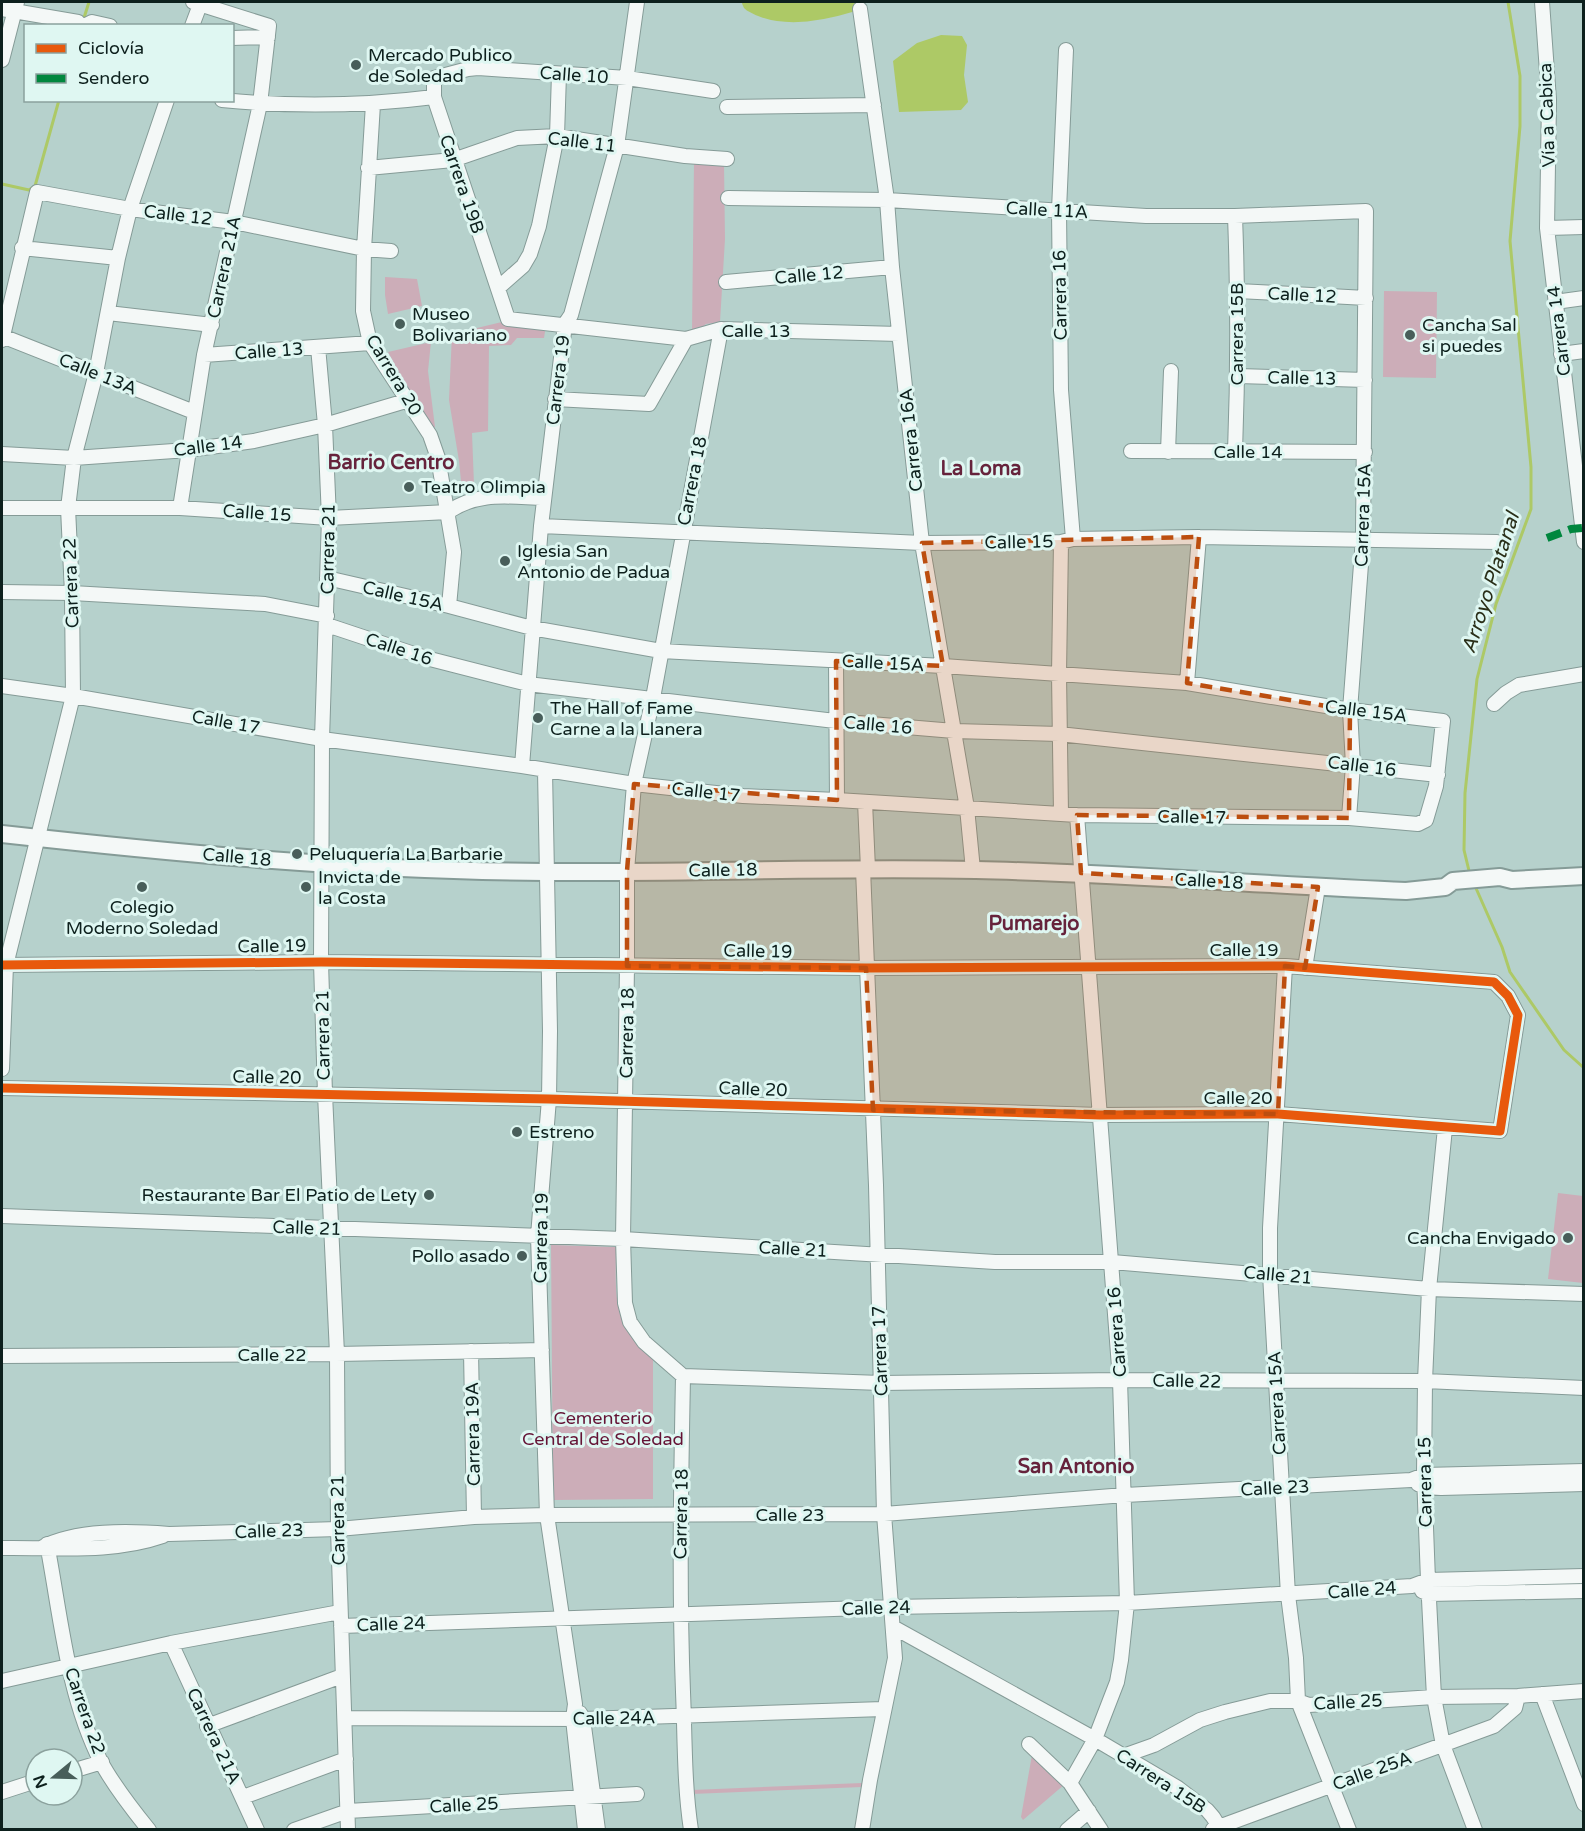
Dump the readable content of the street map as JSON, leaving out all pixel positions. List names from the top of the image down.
{
  "streets": {
    "main road": ["Calle 18"],
    "street": [
      "Calle 10",
      "Vía a Cabica",
      "Calle 11",
      "Carrera 19B",
      "Calle 11A",
      "Calle 12",
      "Carrera 21A",
      "Carrera 16",
      "Calle 13",
      "Carrera 14",
      "Carrera 15B",
      "Calle 13A",
      "Carrera 20",
      "Carrera 19",
      "Carrera 16A",
      "Calle 14",
      "Carrera 18",
      "Calle 15",
      "Carrera 15A",
      "Carrera 21",
      "Carrera 22",
      "Calle 15A",
      "Calle 16",
      "Calle 17",
      "Calle 19",
      "Calle 20",
      "Calle 21",
      "Carrera 17",
      "Calle 22",
      "Carrera 19A",
      "Carrera 15",
      "Calle 23",
      "Calle 24",
      "Calle 25",
      "Calle 24A",
      "Calle 25A"
    ]
  },
  "crossings": [
    ["Calle 10", "Carrera 19B"],
    ["Calle 10", "Carrera 19"],
    ["Vía a Cabica", "Carrera 14"],
    ["Calle 11", "Carrera 19B"],
    ["Calle 11", "Carrera 20"],
    ["Calle 11", "Carrera 19"],
    ["Carrera 19B", "Calle 13"],
    ["Calle 11A", "Carrera 16"],
    ["Calle 11A", "Carrera 15B"],
    ["Calle 11A", "Carrera 16A"],
    ["Calle 11A", "Carrera 15A"],
    ["Calle 12", "Carrera 21A"],
    ["Calle 12", "Carrera 15B"],
    ["Calle 12", "Carrera 20"],
    ["Calle 12", "Carrera 16A"],
    ["Calle 12", "Carrera 15A"],
    ["Calle 12", "Carrera 22"],
    ["Carrera 21A", "Calle 13"],
    ["Carrera 21A", "Calle 13A"],
    ["Carrera 21A", "Calle 14"],
    ["Carrera 21A", "Calle 15"],
    ["Carrera 21A", "Calle 24"],
    ["Carrera 16", "Carrera 15B"],
    ["Carrera 16", "Calle 15"],
    ["Carrera 16", "Calle 15A"],
    ["Carrera 16", "Calle 16"],
    ["Carrera 16", "Calle 17"],
    ["Carrera 16", "Calle 18"],
    ["Carrera 16", "Calle 19"],
    ["Carrera 16", "Calle 20"],
    ["Carrera 16", "Calle 21"],
    ["Carrera 16", "Calle 22"],
    ["Carrera 16", "Calle 23"],
    ["Carrera 16", "Calle 24"],
    ["Calle 13", "Carrera 15B"],
    ["Calle 13", "Carrera 20"],
    ["Calle 13", "Carrera 19"],
    ["Calle 13", "Carrera 16A"],
    ["Calle 13", "Carrera 18"],
    ["Calle 13", "Carrera 15A"],
    ["Calle 13", "Carrera 21"],
    ["Carrera 15B", "Calle 14"],
    ["Carrera 15B", "Calle 25"],
    ["Carrera 15B", "Calle 25A"],
    ["Calle 13A", "Carrera 22"],
    ["Carrera 20", "Calle 14"],
    ["Carrera 20", "Calle 15"],
    ["Carrera 20", "Calle 15A"],
    ["Carrera 19", "Calle 15"],
    ["Carrera 19", "Calle 15A"],
    ["Carrera 19", "Calle 16"],
    ["Carrera 19", "Calle 17"],
    ["Carrera 19", "Calle 18"],
    ["Carrera 19", "Calle 19"],
    ["Carrera 19", "Calle 20"],
    ["Carrera 19", "Calle 21"],
    ["Carrera 19", "Calle 22"],
    ["Carrera 19", "Calle 23"],
    ["Carrera 19", "Calle 24"],
    ["Carrera 19", "Calle 25"],
    ["Carrera 19", "Calle 24A"],
    ["Carrera 16A", "Calle 15"],
    ["Carrera 16A", "Calle 15A"],
    ["Carrera 16A", "Calle 16"],
    ["Carrera 16A", "Calle 17"],
    ["Carrera 16A", "Calle 18"],
    ["Calle 14", "Carrera 15A"],
    ["Calle 14", "Carrera 21"],
    ["Calle 14", "Carrera 22"],
    ["Carrera 18", "Calle 15"],
    ["Carrera 18", "Calle 15A"],
    ["Carrera 18", "Calle 16"],
    ["Carrera 18", "Calle 17"],
    ["Carrera 18", "Calle 18"],
    ["Carrera 18", "Calle 19"],
    ["Carrera 18", "Calle 20"],
    ["Carrera 18", "Calle 21"],
    ["Carrera 18", "Calle 22"],
    ["Carrera 18", "Calle 23"],
    ["Carrera 18", "Calle 24"],
    ["Carrera 18", "Calle 24A"],
    ["Calle 15", "Carrera 15A"],
    ["Calle 15", "Carrera 21"],
    ["Calle 15", "Carrera 22"],
    ["Carrera 15A", "Calle 15A"],
    ["Carrera 15A", "Calle 16"],
    ["Carrera 15A", "Calle 17"],
    ["Carrera 15A", "Calle 19"],
    ["Carrera 15A", "Calle 20"],
    ["Carrera 15A", "Calle 21"],
    ["Carrera 15A", "Calle 22"],
    ["Carrera 15A", "Calle 23"],
    ["Carrera 15A", "Calle 24"],
    ["Carrera 15A", "Calle 25"],
    ["Carrera 15A", "Calle 25A"],
    ["Carrera 21", "Calle 15A"],
    ["Carrera 21", "Calle 16"],
    ["Carrera 21", "Calle 17"],
    ["Carrera 21", "Calle 18"],
    ["Carrera 21", "Calle 19"],
    ["Carrera 21", "Calle 20"],
    ["Carrera 21", "Calle 21"],
    ["Carrera 21", "Calle 22"],
    ["Carrera 21", "Calle 23"],
    ["Carrera 21", "Calle 24"],
    ["Carrera 21", "Calle 25"],
    ["Carrera 21", "Calle 24A"],
    ["Carrera 22", "Calle 16"],
    ["Carrera 22", "Calle 17"],
    ["Carrera 22", "Calle 18"],
    ["Carrera 22", "Calle 19"],
    ["Carrera 22", "Calle 23"],
    ["Carrera 22", "Calle 24"],
    ["Calle 15A", "Calle 16"],
    ["Calle 15A", "Calle 17"],
    ["Calle 16", "Calle 17"],
    ["Calle 17", "Carrera 17"],
    ["Calle 18", "Carrera 17"],
    ["Calle 19", "Calle 20"],
    ["Calle 19", "Carrera 17"],
    ["Calle 20", "Carrera 17"],
    ["Calle 20", "Carrera 15"],
    ["Calle 21", "Carrera 17"],
    ["Calle 21", "Carrera 15"],
    ["Carrera 17", "Calle 22"],
    ["Carrera 17", "Calle 23"],
    ["Carrera 17", "Calle 24"],
    ["Carrera 17", "Calle 24A"],
    ["Calle 22", "Carrera 19A"],
    ["Calle 22", "Carrera 15"],
    ["Carrera 19A", "Calle 23"],
    ["Carrera 15", "Calle 23"],
    ["Carrera 15", "Calle 24"],
    ["Carrera 15", "Calle 25"],
    ["Carrera 15", "Calle 25A"],
    ["Calle 25", "Calle 25A"]
  ],
  "districts": [
    "Barrio Centro",
    "La Loma",
    "Pumarejo",
    "San Antonio"
  ],
  "water": ["Arroyo Platanal"],
  "parks": ["Cementerio Central de Soledad"],
  "places": [
    "Mercado Publico de Soledad",
    "Museo Bolivariano",
    "Cancha Sal si puedes",
    "Teatro Olimpia",
    "Iglesia San Antonio de Padua",
    "The Hall of Fame Carne a la Llanera",
    "Peluquería La Barbarie",
    "Colegio Moderno Soledad",
    "Invicta de la Costa",
    "Estreno",
    "Restaurante Bar El Patio de Lety",
    "Cancha Envigado",
    "Pollo asado"
  ],
  "legend": ["Ciclovía", "Sendero"],
  "north": "left"
}
